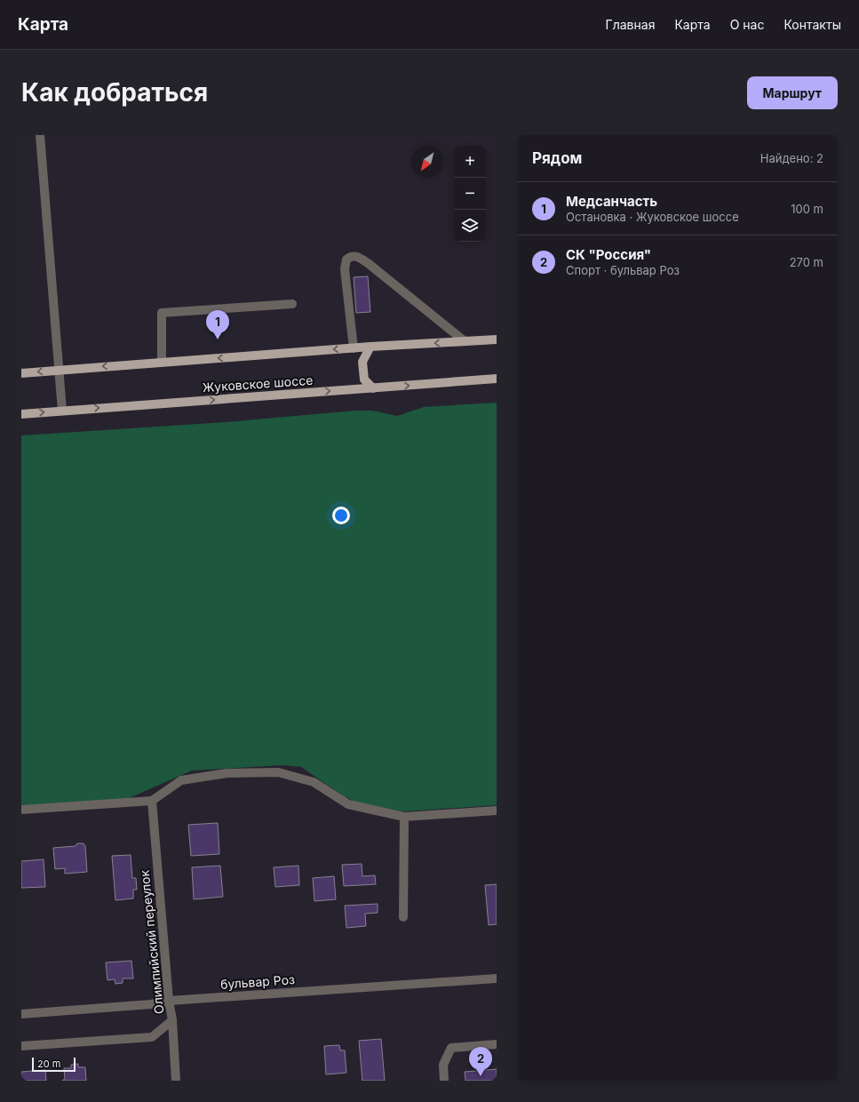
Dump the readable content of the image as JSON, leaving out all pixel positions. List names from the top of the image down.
{
  "streets": {
    "main road": ["Жуковское шоссе"],
    "street": ["Олимпийский переулок", "бульвар Роз"]
  },
  "crossings": [
    ["Олимпийский переулок", "бульвар Роз"]
  ],
  "scale_bar": "20 m",
  "north": "bottom left",
  "page": {
    "header": "Карта",
    "nav": [
      "Главная",
      "Карта",
      "О нас",
      "Контакты"
    ],
    "buttons": "Маршрут",
    "title": "Как добраться",
    "heading": ["Рядом", "Найдено: 2"],
    "map_buttons": ["+", "−"],
    "list": [
      {
        "mark": "1",
        "name": "Медсанчасть",
        "note": "Остановка · Жуковское шоссе",
        "value": "100 m"
      },
      {
        "mark": "2",
        "name": "СК \"Россия\"",
        "note": "Спорт · бульвар Роз",
        "value": "270 m"
      }
    ],
    "pins": ["1", "2"],
    "scale": "20 m"
  }
}
